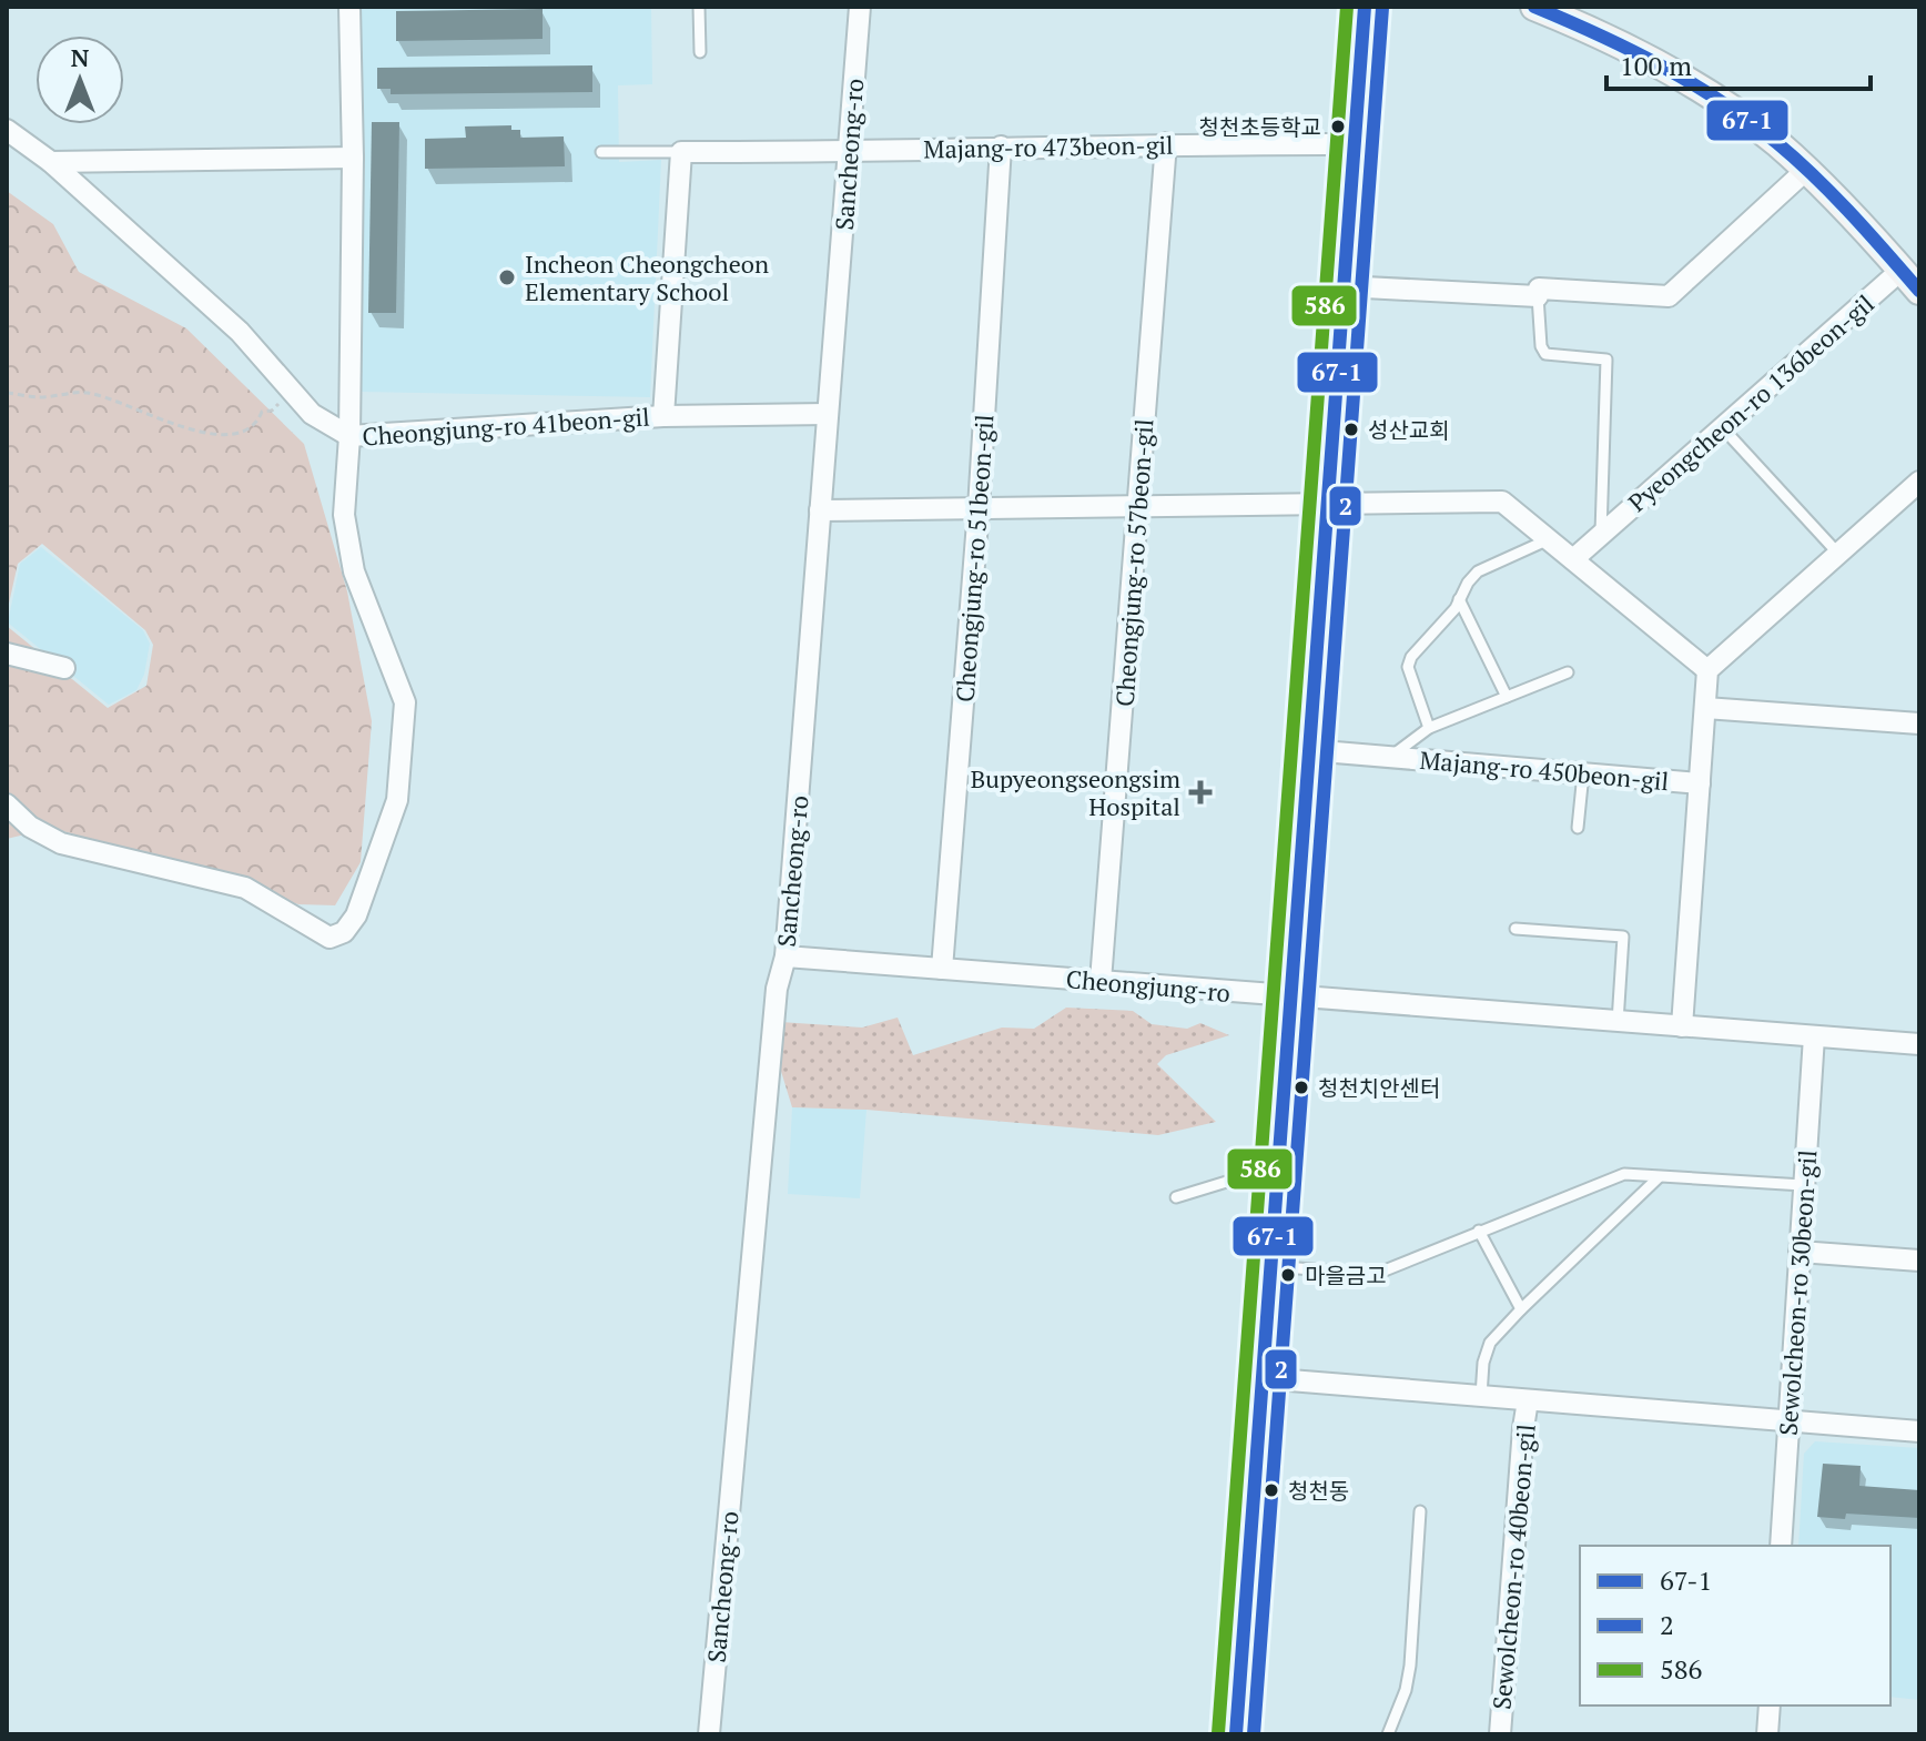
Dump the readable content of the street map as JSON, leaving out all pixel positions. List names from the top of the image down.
{
  "streets": {
    "street": [
      "Majang-ro 473beon-gil",
      "Sancheong-ro",
      "Pyeongcheon-ro 136beon-gil",
      "Cheongjung-ro 41beon-gil",
      "Cheongjung-ro 51beon-gil",
      "Cheongjung-ro 57beon-gil",
      "Majang-ro 450beon-gil",
      "Cheongjung-ro",
      "Sewolcheon-ro 30beon-gil",
      "Sewolcheon-ro 40beon-gil"
    ]
  },
  "crossings": [
    ["Majang-ro 473beon-gil", "Sancheong-ro"],
    ["Majang-ro 473beon-gil", "Cheongjung-ro 51beon-gil"],
    ["Majang-ro 473beon-gil", "Cheongjung-ro 57beon-gil"],
    ["Sancheong-ro", "Cheongjung-ro 41beon-gil"],
    ["Sancheong-ro", "Cheongjung-ro"],
    ["Cheongjung-ro 51beon-gil", "Cheongjung-ro"],
    ["Cheongjung-ro 57beon-gil", "Cheongjung-ro"],
    ["Cheongjung-ro", "Sewolcheon-ro 30beon-gil"]
  ],
  "places": {
    "other": [
      "청천초등학교",
      "Incheon Cheongcheon Elementary School",
      "성산교회",
      "청천치안센터",
      "마을금고",
      "청천동"
    ],
    "health": ["Bupyeongseongsim Hospital"]
  },
  "lines": ["transit line 67-1", "transit line 586", "transit line 2"],
  "legend": ["67-1", "2", "586"],
  "scale_bar": "100 m",
  "north": "top"
}
